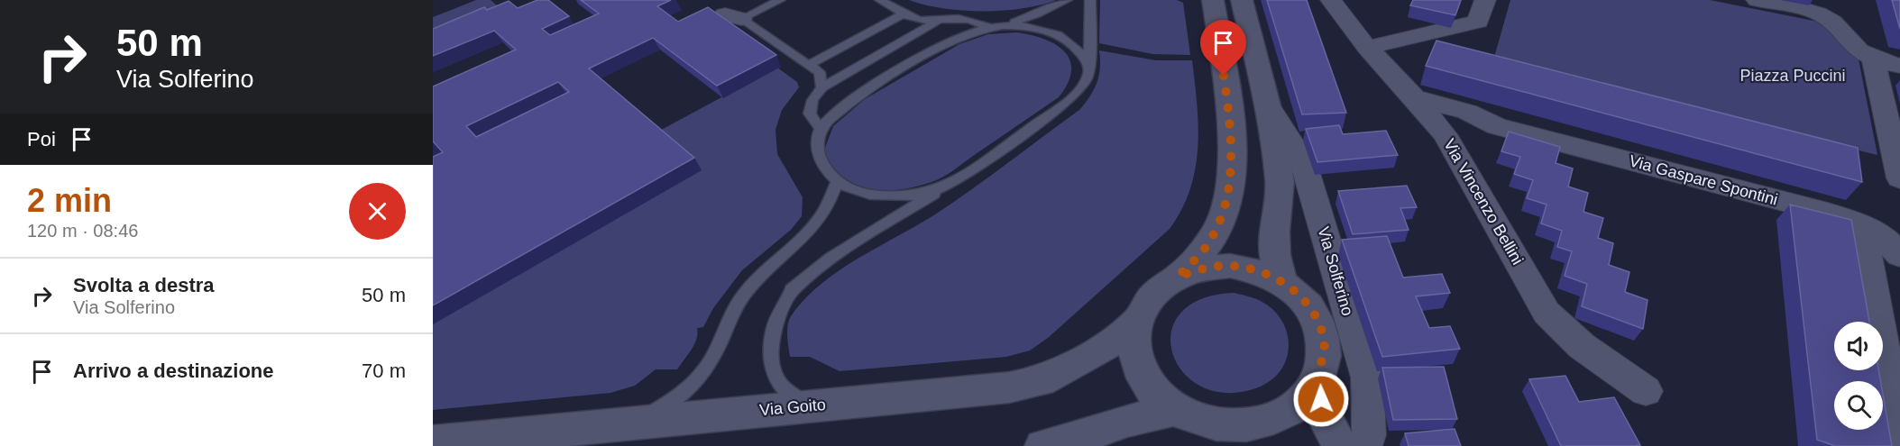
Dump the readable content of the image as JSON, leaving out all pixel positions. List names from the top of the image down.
{
  "streets": {
    "main road": ["Via Solferino", "Via Goito"],
    "street": ["Via Gaspare Spontini", "Via Vincenzo Bellini"]
  },
  "crossings": [
    ["Via Gaspare Spontini", "Via Vincenzo Bellini"],
    ["Via Solferino", "Via Goito"]
  ],
  "parks": ["Piazza Puccini"],
  "page": {
    "turn": ["50 m", "Via Solferino"],
    "then": "Poi",
    "heading": ["2 min", "120 m · 08:46"],
    "list": [
      {
        "name": "Svolta a destra",
        "note": "Via Solferino",
        "value": "50 m"
      },
      {
        "name": "Arrivo a destinazione",
        "value": "70 m"
      }
    ]
  }
}
